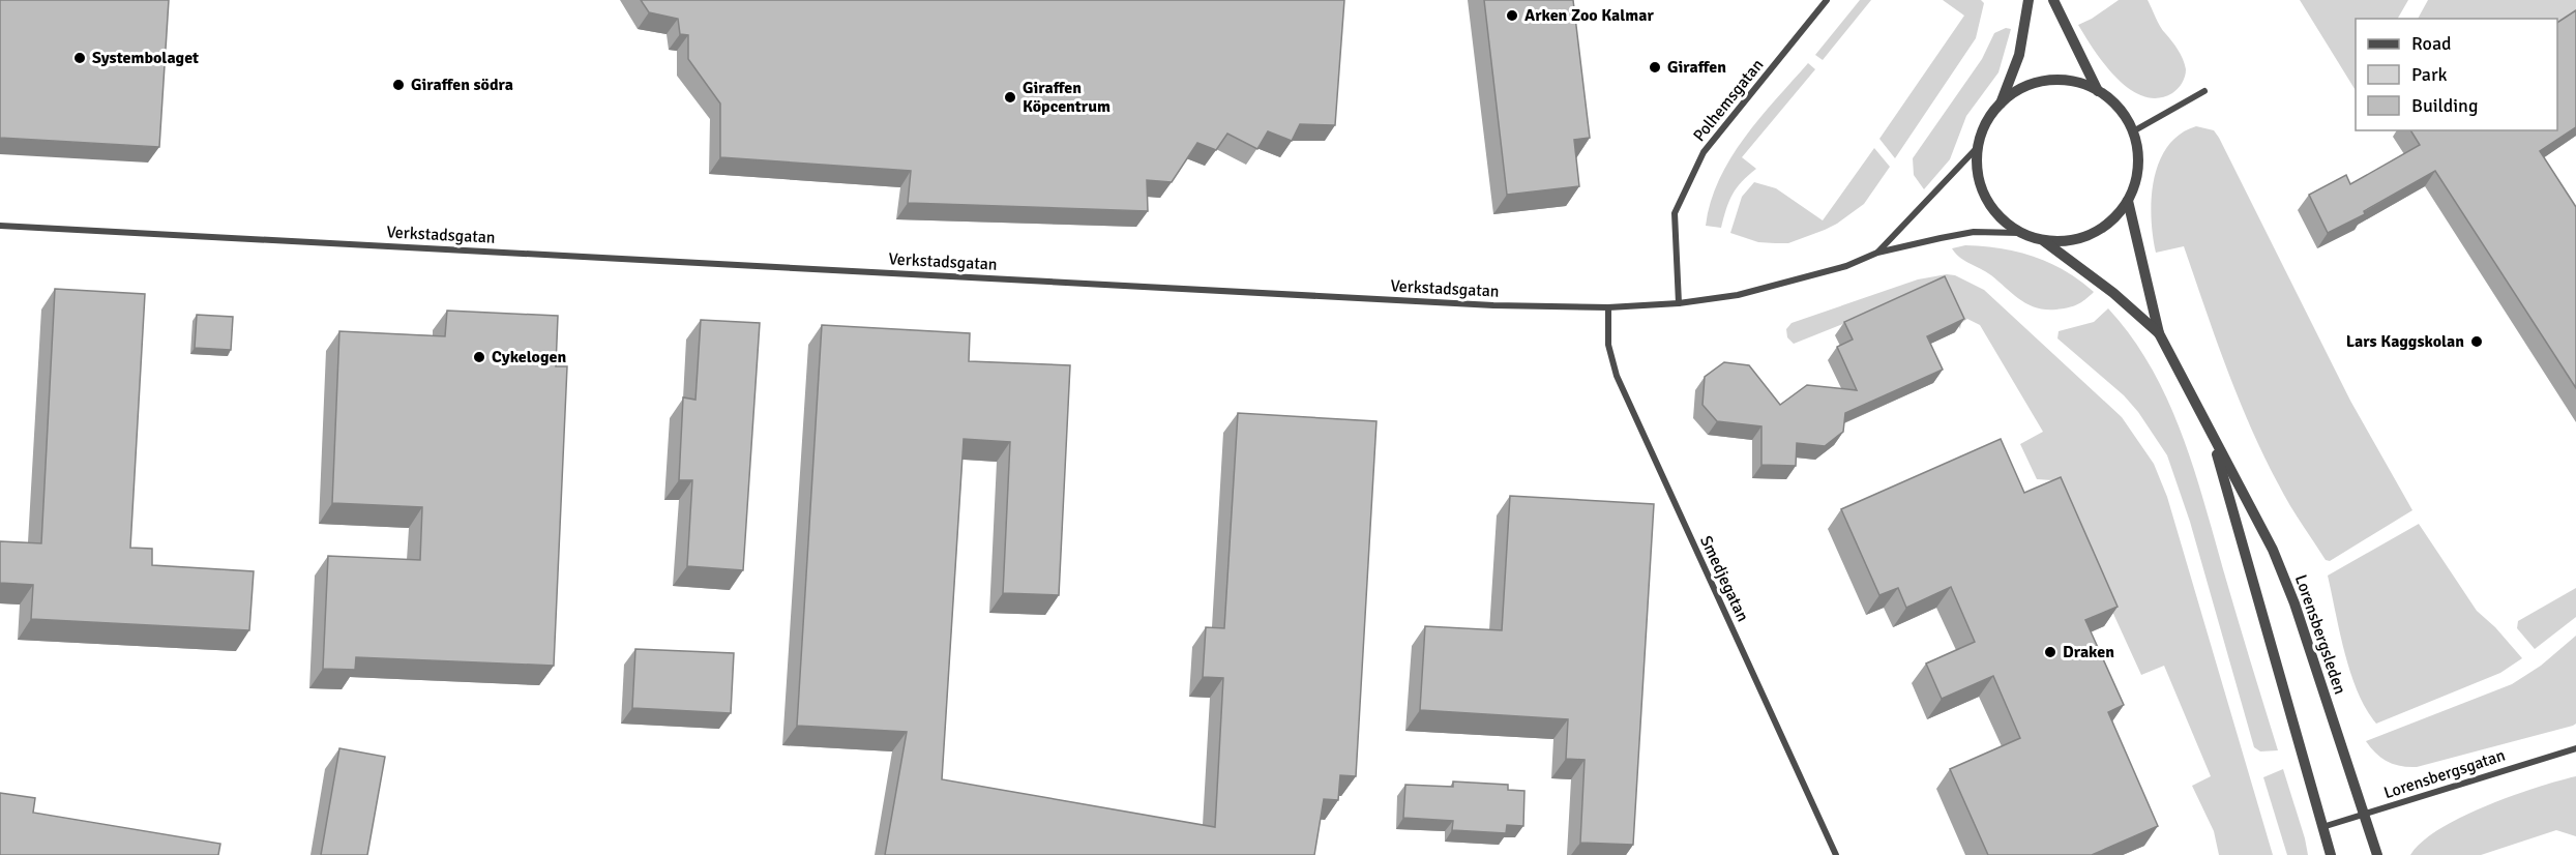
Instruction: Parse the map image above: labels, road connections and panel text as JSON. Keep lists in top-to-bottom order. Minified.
{"streets":{"street":["Polhemsgatan","Verkstadsgatan","Smedjegatan","Lorensbergsleden","Lorensbergsgatan"]},"crossings":[["Polhemsgatan","Verkstadsgatan"],["Verkstadsgatan","Smedjegatan"],["Verkstadsgatan","Lorensbergsleden"],["Lorensbergsleden","Lorensbergsgatan"]],"places":["Arken Zoo Kalmar","Systembolaget","Giraffen","Giraffen södra","Giraffen Köpcentrum","Lars Kaggskolan","Cykelogen","Draken"],"legend":["Road","Park","Building"]}
